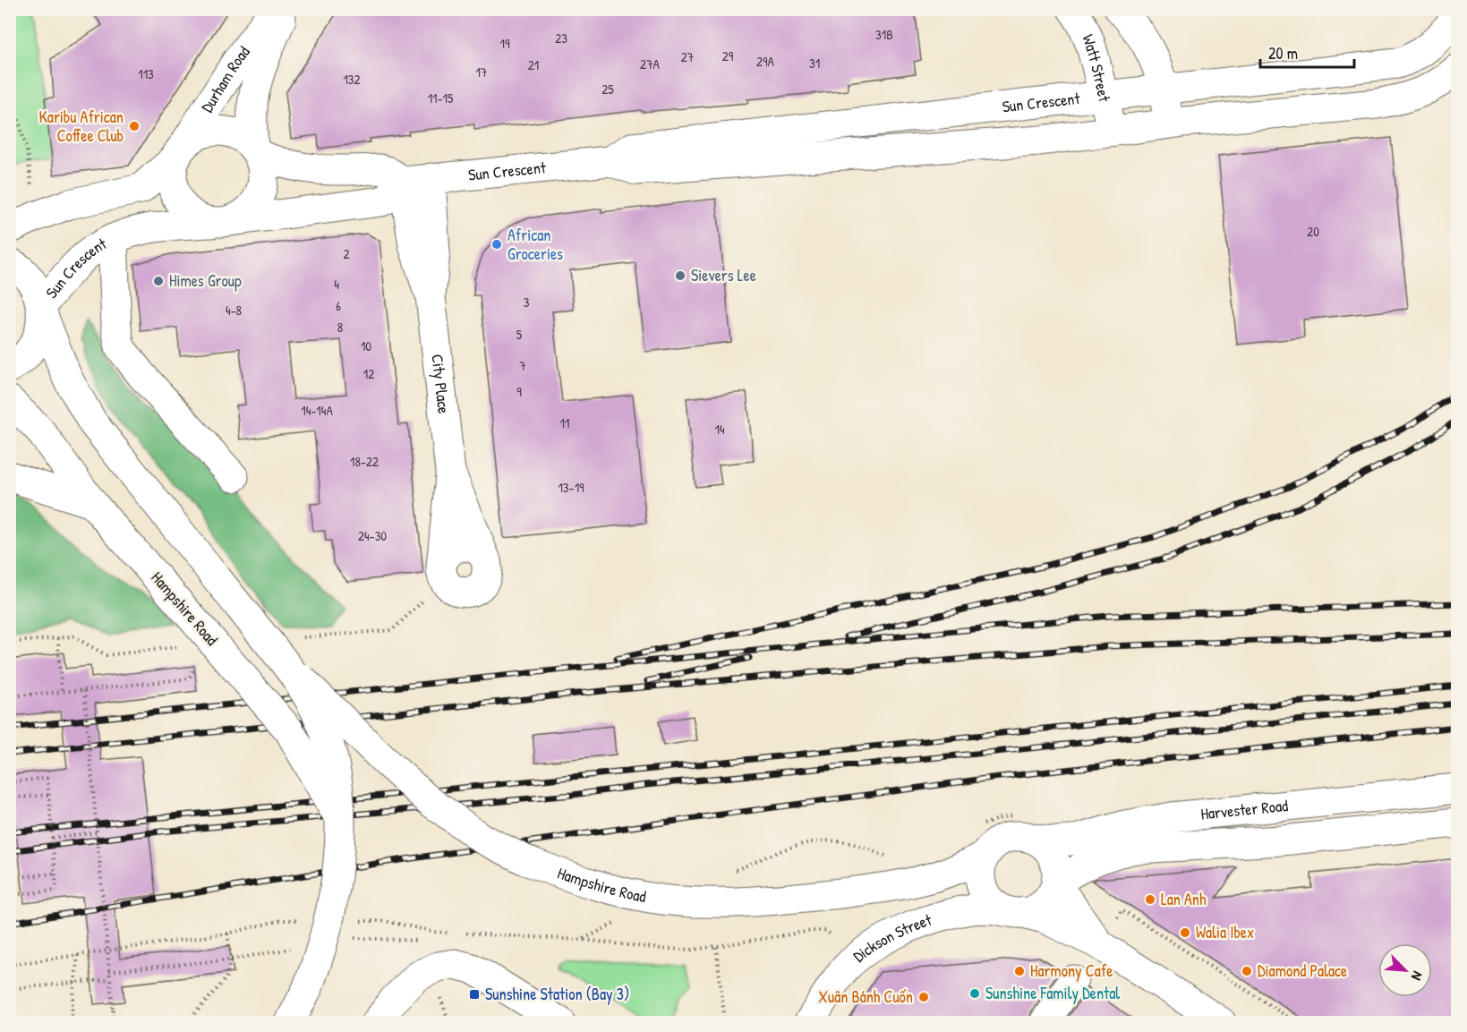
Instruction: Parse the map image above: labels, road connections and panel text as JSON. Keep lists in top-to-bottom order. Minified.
{"streets":{"street":["Watt Street","Durham Road","Sun Crescent","City Place","Hampshire Road","Harvester Road","Dickson Street"]},"crossings":[["Watt Street","Sun Crescent"],["Durham Road","Sun Crescent"],["Sun Crescent","City Place"],["Sun Crescent","Hampshire Road"],["Hampshire Road","Harvester Road"],["Hampshire Road","Dickson Street"],["Harvester Road","Dickson Street"]],"places":{"other":["Karibu African Coffee Club","African Groceries","Sievers Lee","Himes Group","Lan Anh","Walia Ibex","Harmony Cafe","Diamond Palace","Sunshine Family Dental","Xuân Bánh Cuốn"],"transit":["Sunshine Station (Bay 3)"]},"house_numbers":["31B","23","19","29","27","29A","31","27A","21","17","113","132","25","11-15","20","2","4","3","6","4-8","8","5","10","7","12","9","14-14A","11","14","18-22","13-19","24-30"],"scale_bar":"20 m","north":"bottom right"}
